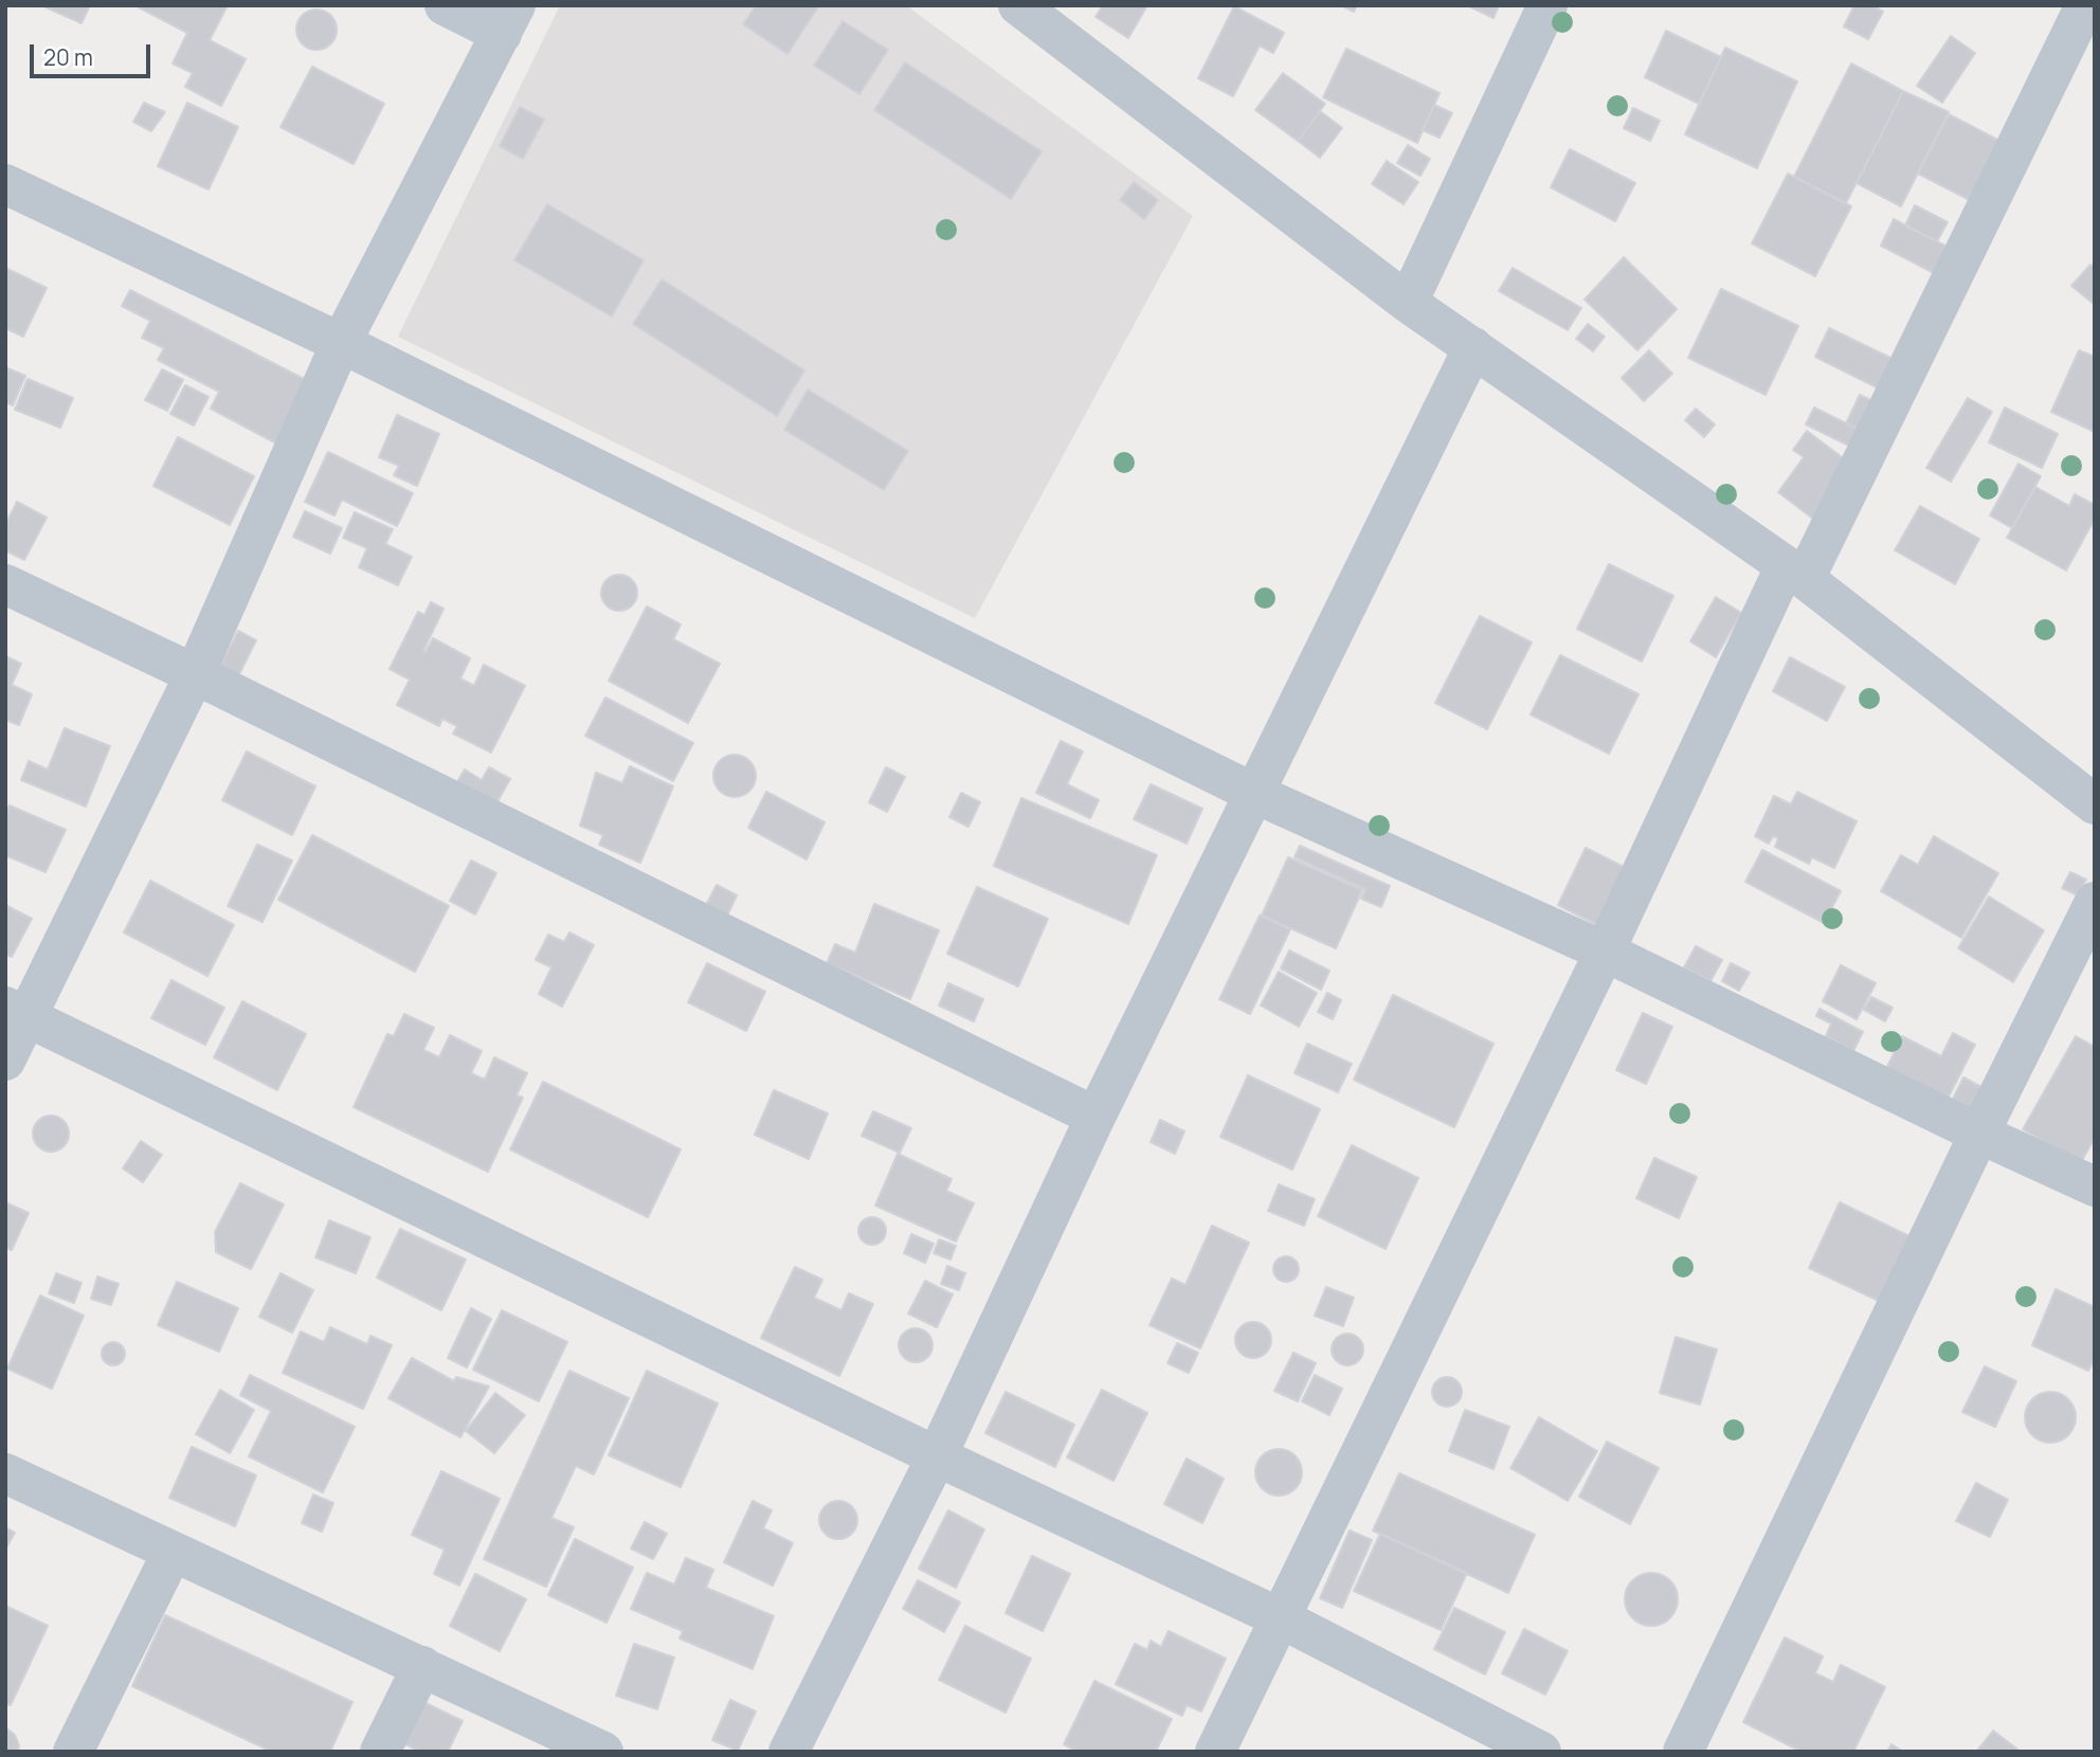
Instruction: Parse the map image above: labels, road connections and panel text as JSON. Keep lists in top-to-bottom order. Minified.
{"scale_bar":"20 m"}
